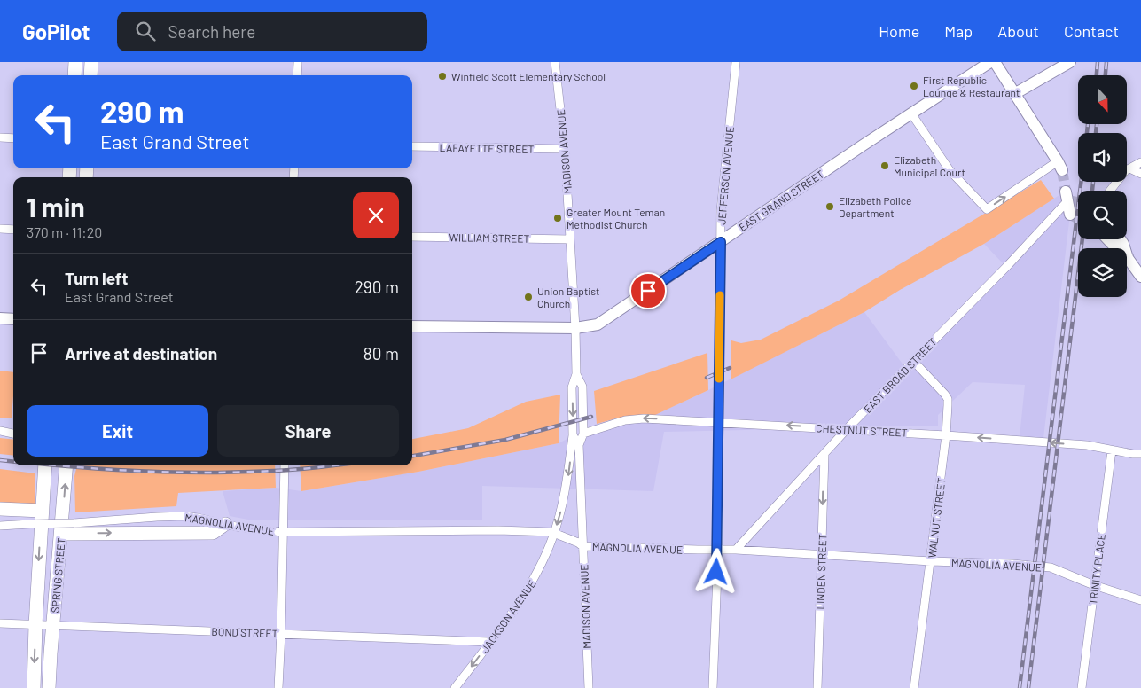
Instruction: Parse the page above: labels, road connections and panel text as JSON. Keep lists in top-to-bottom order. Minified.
{"streets":{"highway":["SPRING STREET"],"street":["LAFAYETTE STREET","MADISON AVENUE","JEFFERSON AVENUE","EAST GRAND STREET","WILLIAM STREET","EAST BROAD STREET","CHESTNUT STREET","WALNUT STREET","MAGNOLIA AVENUE","TRINITY PLACE","LINDEN STREET","JACKSON AVENUE","BOND STREET"]},"crossings":[["LAFAYETTE STREET","MADISON AVENUE"],["MADISON AVENUE","EAST GRAND STREET"],["MADISON AVENUE","WILLIAM STREET"],["MADISON AVENUE","CHESTNUT STREET"],["MADISON AVENUE","MAGNOLIA AVENUE"],["MADISON AVENUE","JACKSON AVENUE"],["JEFFERSON AVENUE","EAST GRAND STREET"],["JEFFERSON AVENUE","CHESTNUT STREET"],["JEFFERSON AVENUE","MAGNOLIA AVENUE"],["EAST BROAD STREET","CHESTNUT STREET"],["EAST BROAD STREET","WALNUT STREET"],["EAST BROAD STREET","MAGNOLIA AVENUE"],["EAST BROAD STREET","LINDEN STREET"],["CHESTNUT STREET","WALNUT STREET"],["CHESTNUT STREET","TRINITY PLACE"],["WALNUT STREET","MAGNOLIA AVENUE"],["MAGNOLIA AVENUE","TRINITY PLACE"],["MAGNOLIA AVENUE","LINDEN STREET"],["MAGNOLIA AVENUE","JACKSON AVENUE"],["SPRING STREET","BOND STREET"],["JACKSON AVENUE","BOND STREET"]],"one_way":["CHESTNUT STREET","LINDEN STREET","JACKSON AVENUE"],"places":["Winfield Scott Elementary School","First Republic Lounge & Restaurant","Elizabeth Municipal Court","Elizabeth Police Department","Greater Mount Teman Methodist Church","Union Baptist Church"],"north":"bottom","page":{"header":"GoPilot","search":"Search here","nav":["Home","Map","About","Contact"],"turn":["290 m","East Grand Street"],"heading":["1 min","370 m · 11:20"],"list":[{"name":"Turn left","note":"East Grand Street","value":"290 m"},{"name":"Arrive at destination","value":"80 m"}],"buttons":["Exit","Share"]}}
